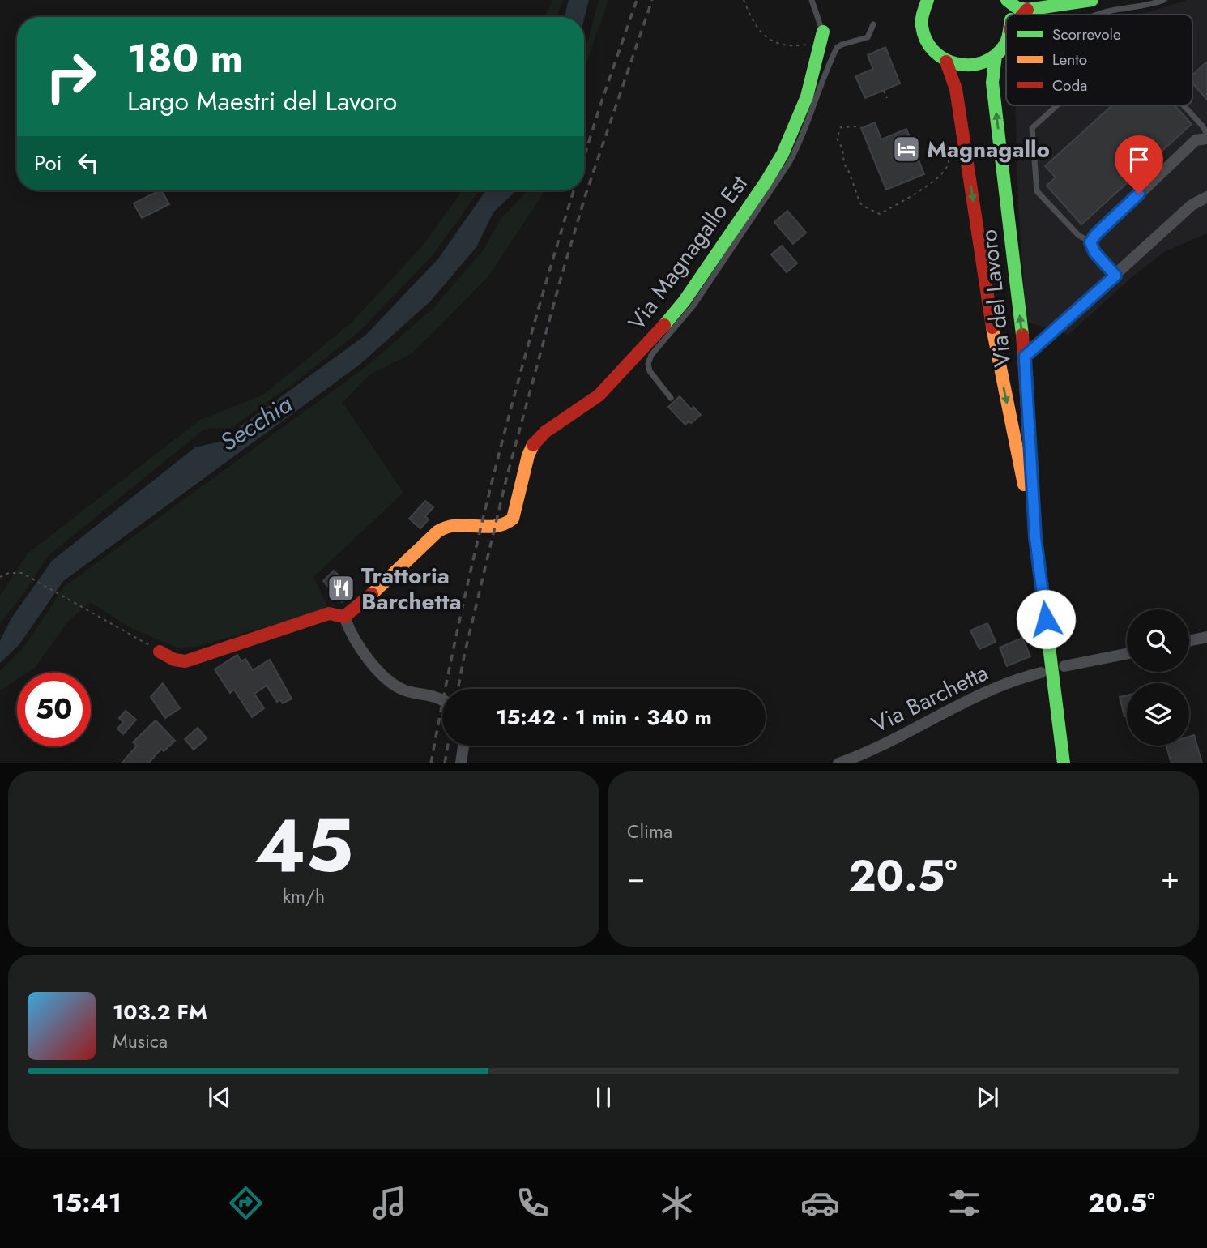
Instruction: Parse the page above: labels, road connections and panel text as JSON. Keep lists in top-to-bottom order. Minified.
{"streets":{"main road":["Via Magnagallo Est","Via del Lavoro"],"street":["Via Barchetta"]},"water":["Secchia"],"places":{"hotel":["Magnagallo"],"restaurant":["Trattoria Barchetta"]},"legend":["Scorrevole","Lento","Coda"],"page":{"turn":["180 m","Largo Maestri del Lavoro"],"then":"Poi","limit":"50","trip":"15:42 · 1 min · 340 m","tile":[["45","km/h"],"Clima"],"heat":["−","20.5°","+"],"song":["103.2 FM","Musica"],"tabs":["15:41","20.5°"]}}
